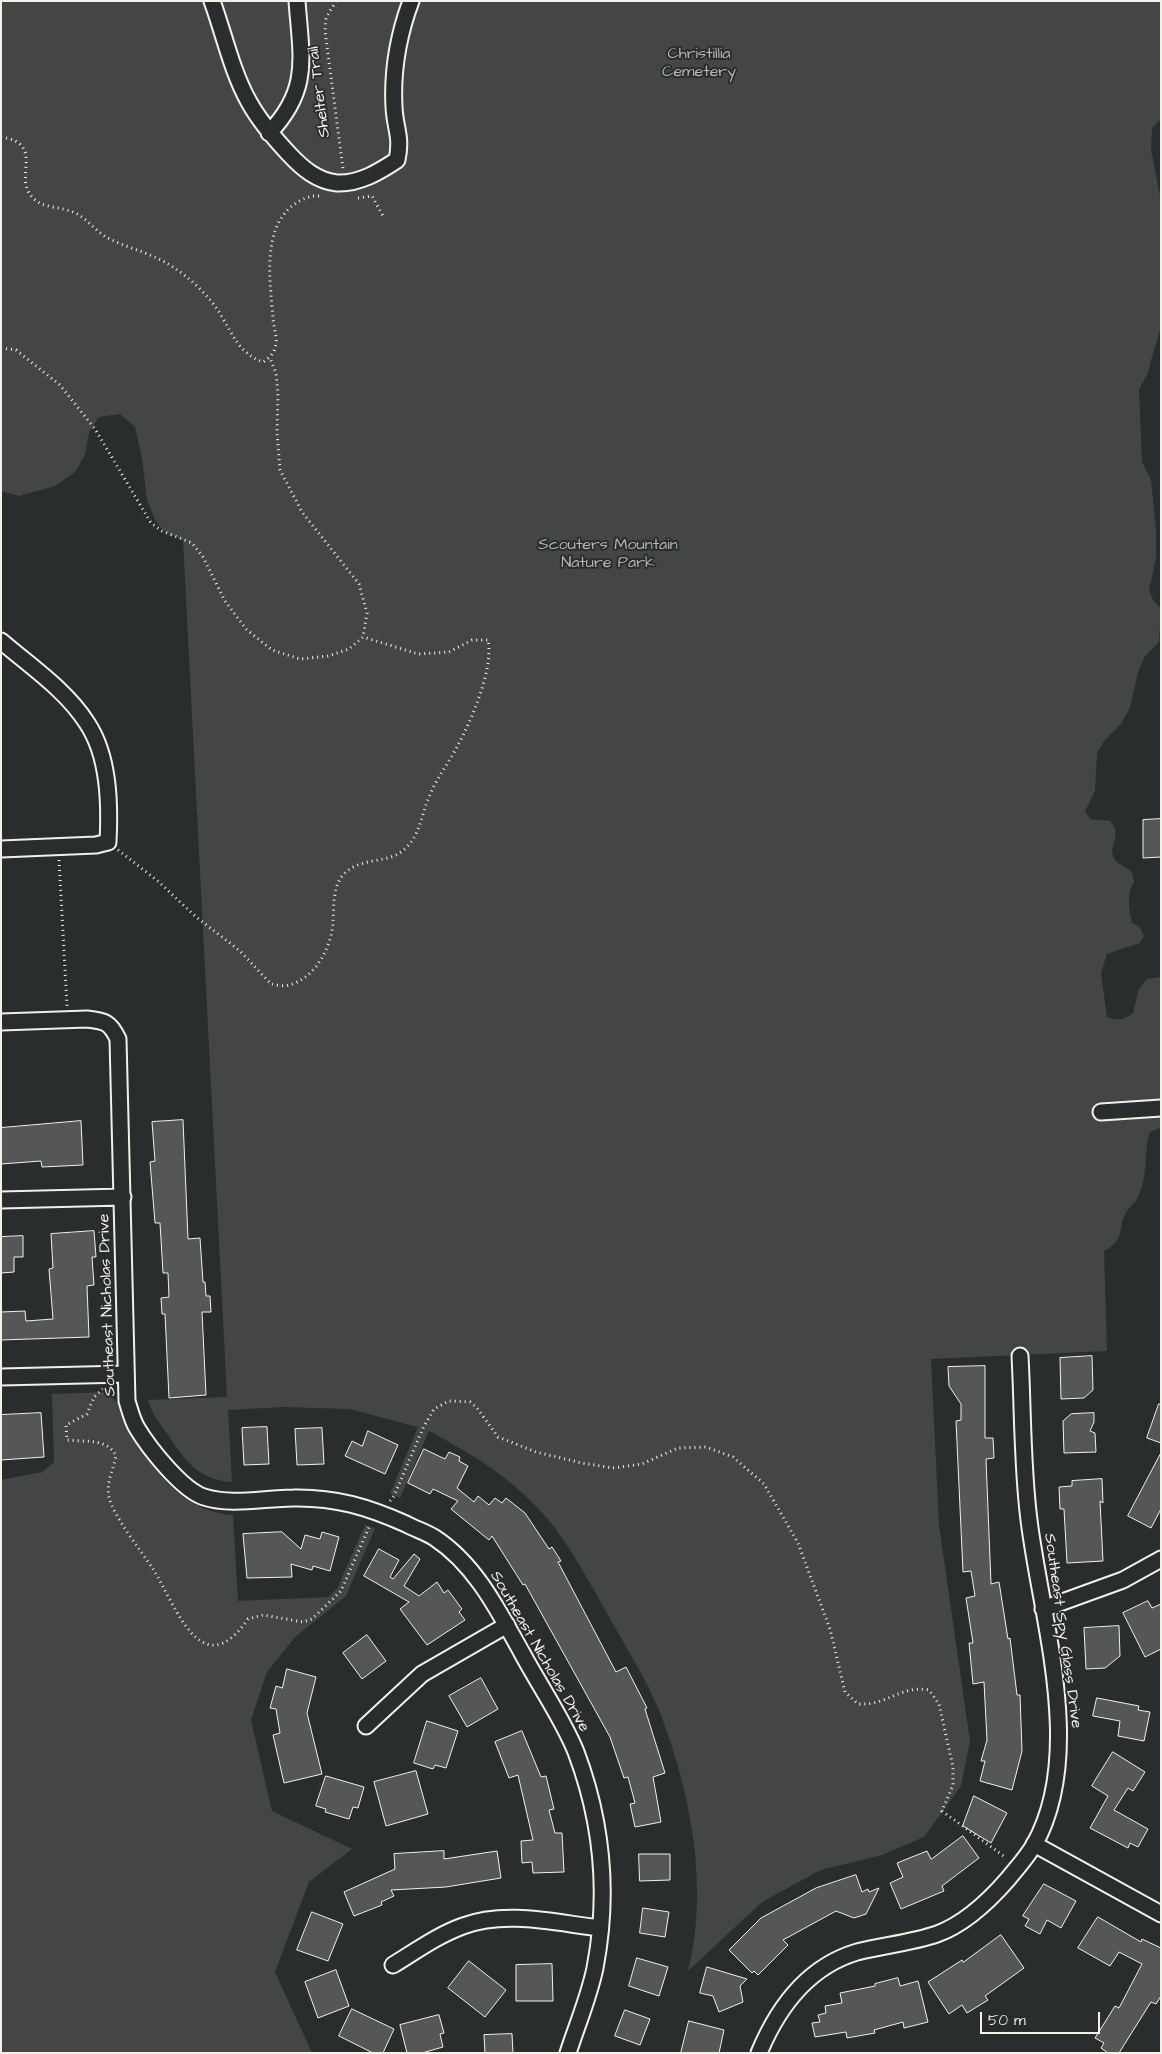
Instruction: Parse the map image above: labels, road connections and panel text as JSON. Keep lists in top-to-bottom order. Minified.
{"streets":{"street":["Southeast Nicholas Drive","Southeast Spy Glass Drive"],"path":["Shelter Trail"]},"parks":["Christillia Cemetery","Scouters Mountain Nature Park"],"scale_bar":"50 m"}
